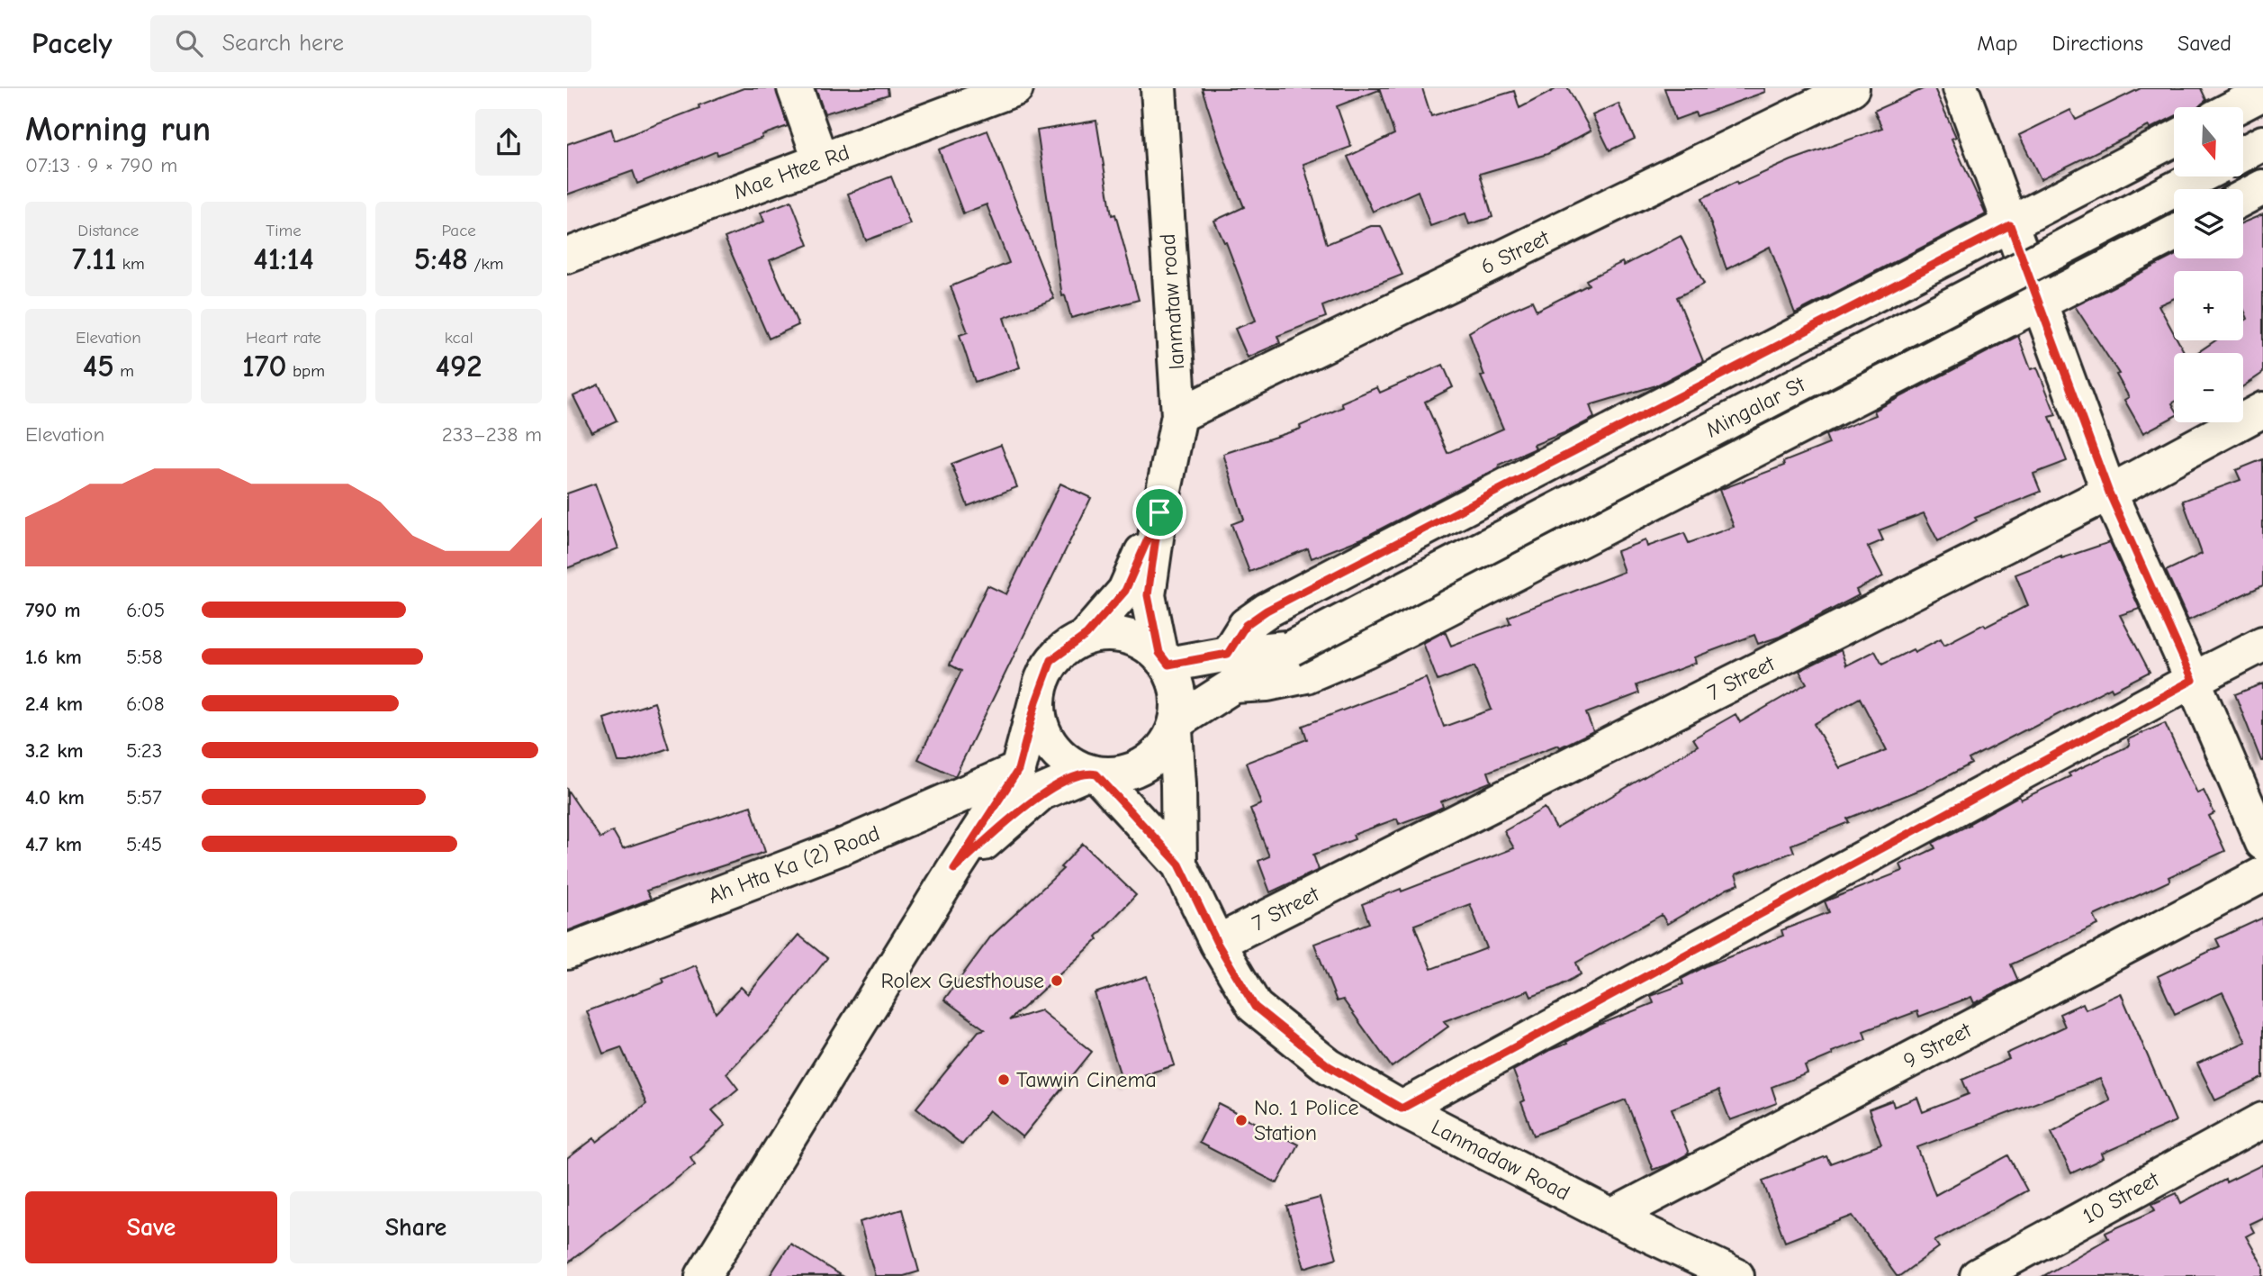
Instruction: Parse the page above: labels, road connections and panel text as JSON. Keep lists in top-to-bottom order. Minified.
{"streets":{"street":["Mae Htee Rd","6 Street","lanmataw road","Mingalar St","7 Street","Ah Hta Ka (2) Road","9 Street","Lanmadaw Road","10 Street"]},"crossings":[["6 Street","lanmataw road"],["Mingalar St","Lanmadaw Road"],["7 Street","Lanmadaw Road"],["9 Street","Lanmadaw Road"]],"places":["Rolex Guesthouse","Tawwin Cinema","No. 1 Police Station"],"north":"bottom","page":{"header":"Pacely","search":"Search here","nav":["Map","Directions","Saved"],"heading":["Morning run","07:13 · 9 × 790 m"],"map_buttons":["+","−"],"stats":[["Distance","7.11 km"],["Time","41:14"],["Pace","5:48 /km"],["Elevation","45 m"],["Heart rate","170 bpm"],["kcal","492"]],"chart":["Elevation","233–238 m"],"list":[{"name":"790 m","note":"6:05"},{"name":"1.6 km","note":"5:58"},{"name":"2.4 km","note":"6:08"},{"name":"3.2 km","note":"5:23"},{"name":"4.0 km","note":"5:57"},{"name":"4.7 km","note":"5:45"}],"buttons":["Save","Share"]}}
